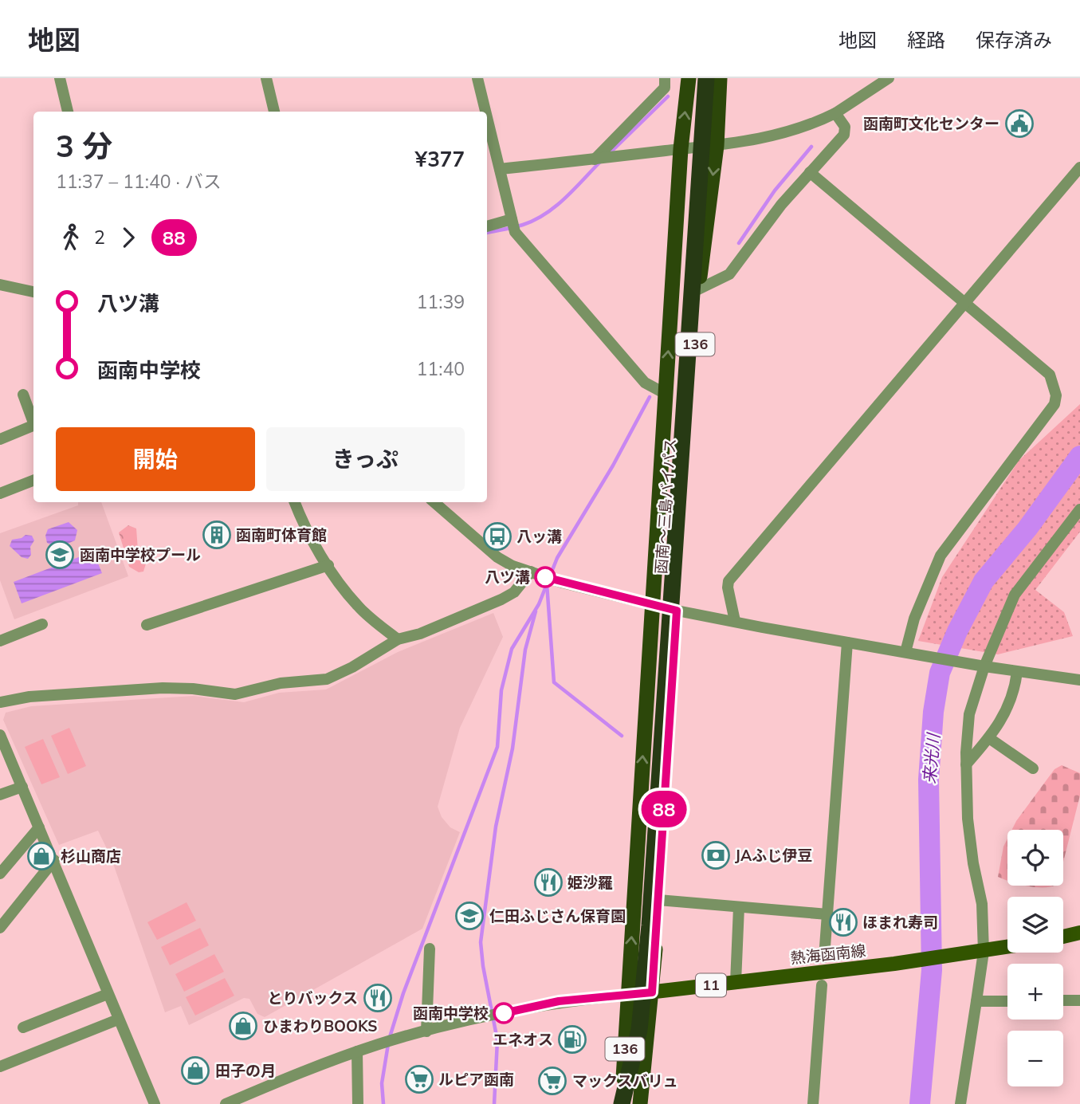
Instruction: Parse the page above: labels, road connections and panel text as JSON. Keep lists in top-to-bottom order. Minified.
{"streets":{"highway":["136","函南～三島バイパス"],"main road":["熱海函南線","11"]},"crossings":[["函南～三島バイパス","熱海函南線"]],"water":["来光川"],"places":{"public building":["函南町文化センター"],"building":["函南町体育館"],"bus stop":["八ッ溝"],"school or university":["函南中学校プール","仁田ふじさん保育園"],"other":["八ツ溝","函南中学校"],"bank":["JAふじ伊豆"],"shop":["杉山商店","ひまわりBOOKS","田子の月"],"restaurant":["姫沙羅","ほまれ寿司","とりバックス"],"fuel station":["エネオス"],"supermarket":["ルピア函南","マックスバリュ"]},"lines":["bus line 88"],"page":{"header":"地図","nav":["地図","経路","保存済み"],"on_map":"88","heading":["3 分","11:37 – 11:40 · バス","¥377"],"legs":["2","88"],"list":[{"name":"八ツ溝","value":"11:39"},{"name":"函南中学校","value":"11:40"}],"buttons":["開始","きっぷ"],"map_buttons":["+","−"]}}
